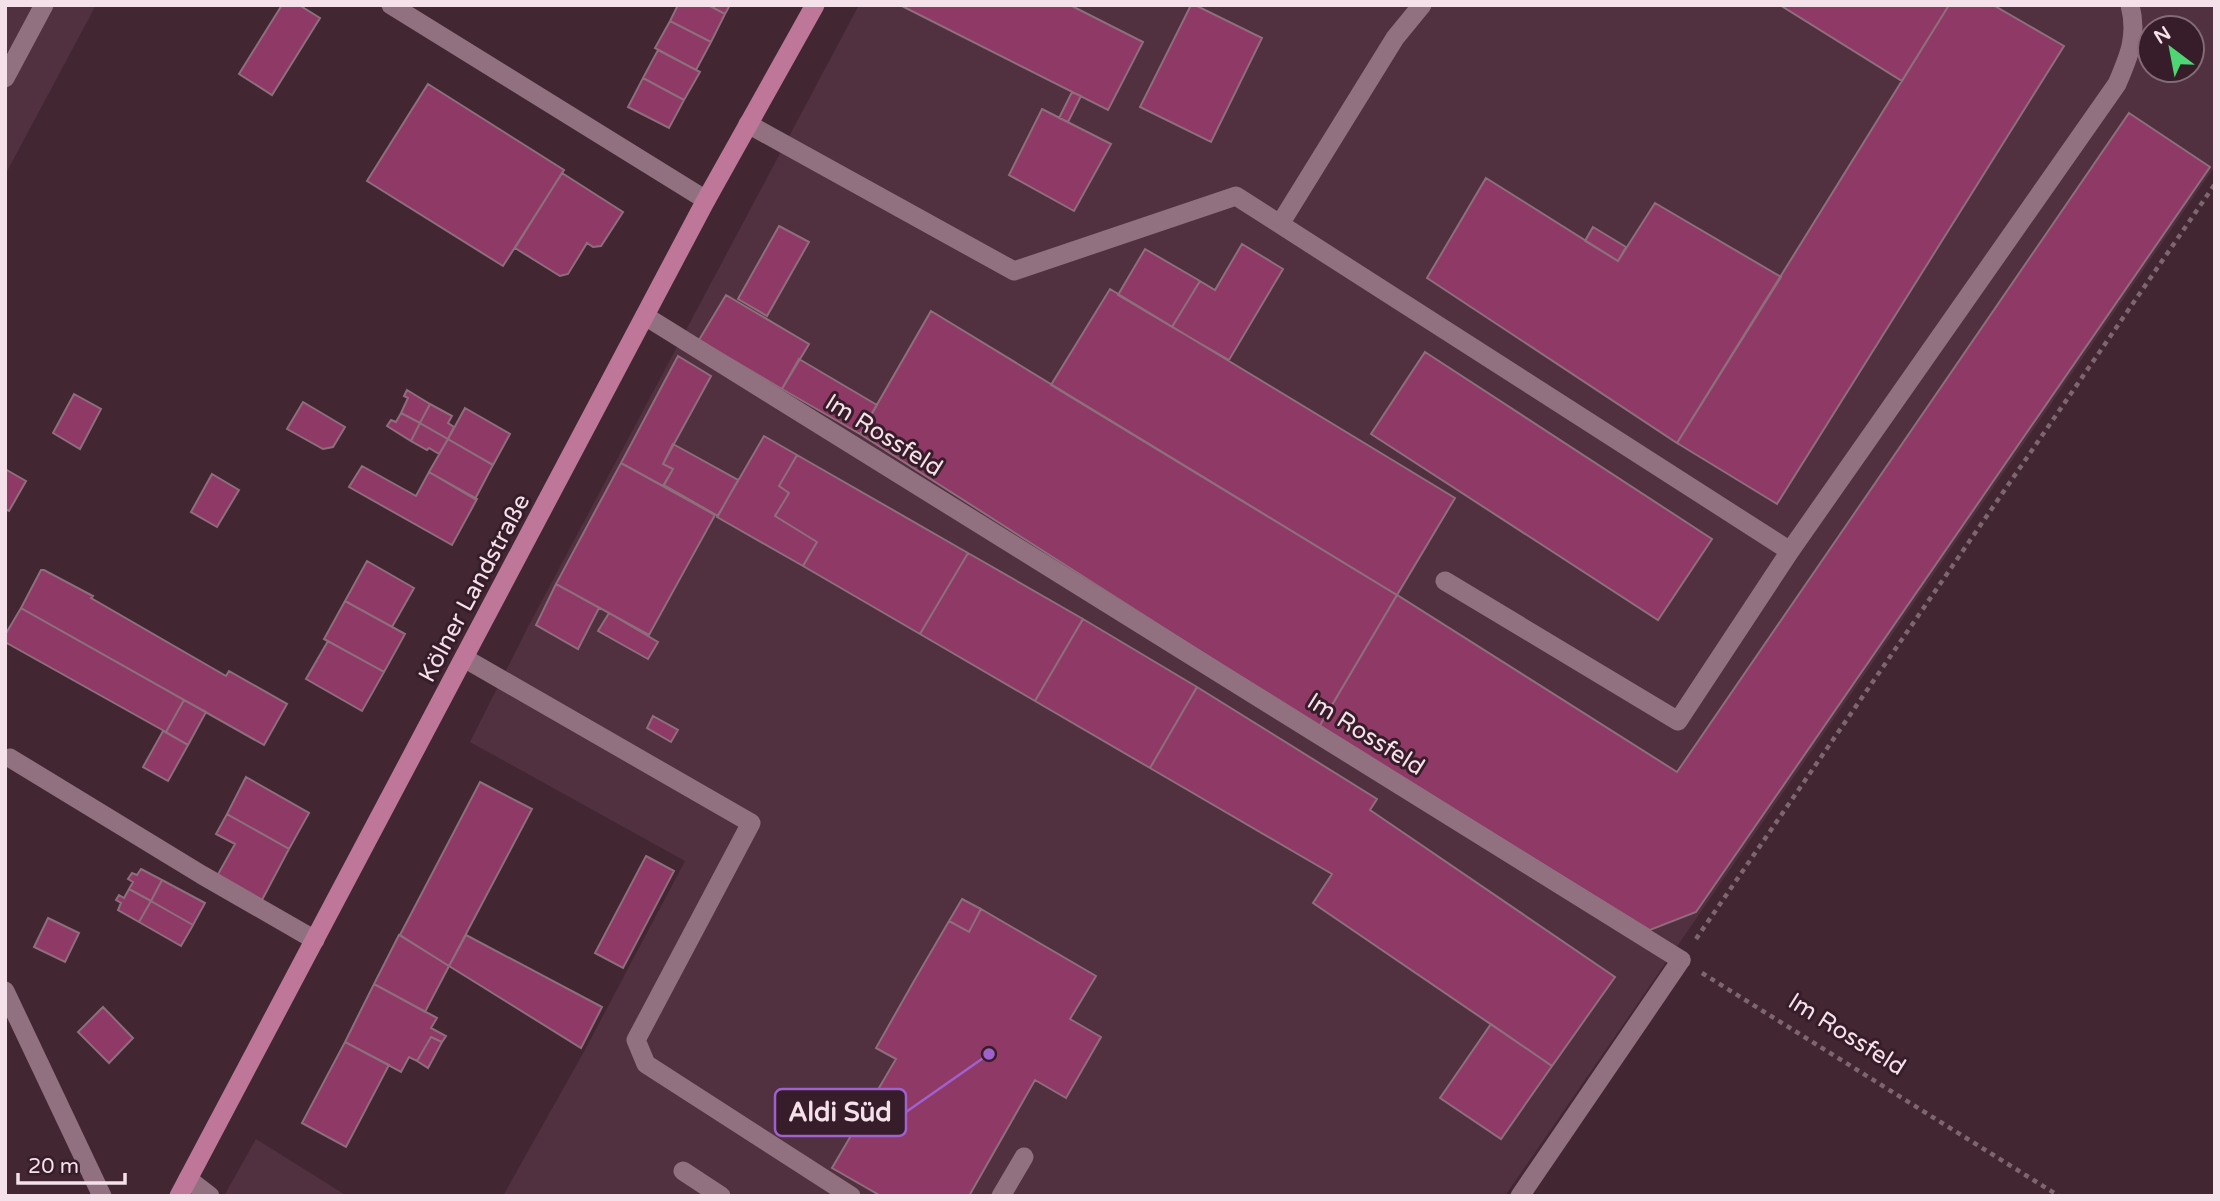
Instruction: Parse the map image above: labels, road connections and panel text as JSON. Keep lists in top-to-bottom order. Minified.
{"streets":{"main road":["Kölner Landstraße"],"street":["Im Rossfeld"]},"crossings":[["Im Rossfeld","Kölner Landstraße"]],"places":["Aldi Süd"],"scale_bar":"20 m","north":"top left"}
